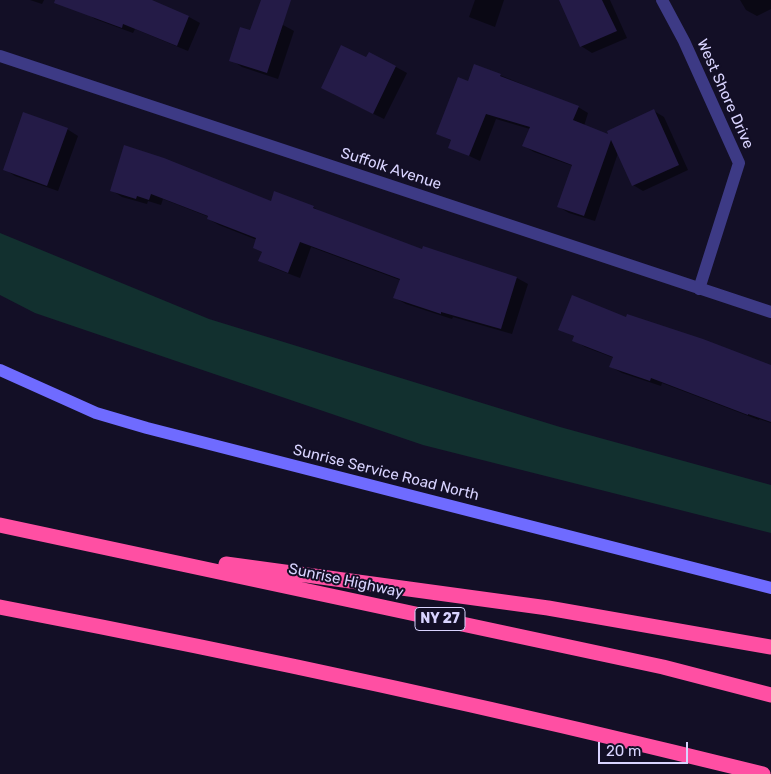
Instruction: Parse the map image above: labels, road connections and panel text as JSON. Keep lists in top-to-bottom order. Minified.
{"streets":{"highway":["Sunrise Highway","NY 27"],"main road":["Sunrise Service Road North"],"street":["West Shore Drive","Suffolk Avenue"]},"crossings":[["West Shore Drive","Suffolk Avenue"]],"scale_bar":"20 m"}
